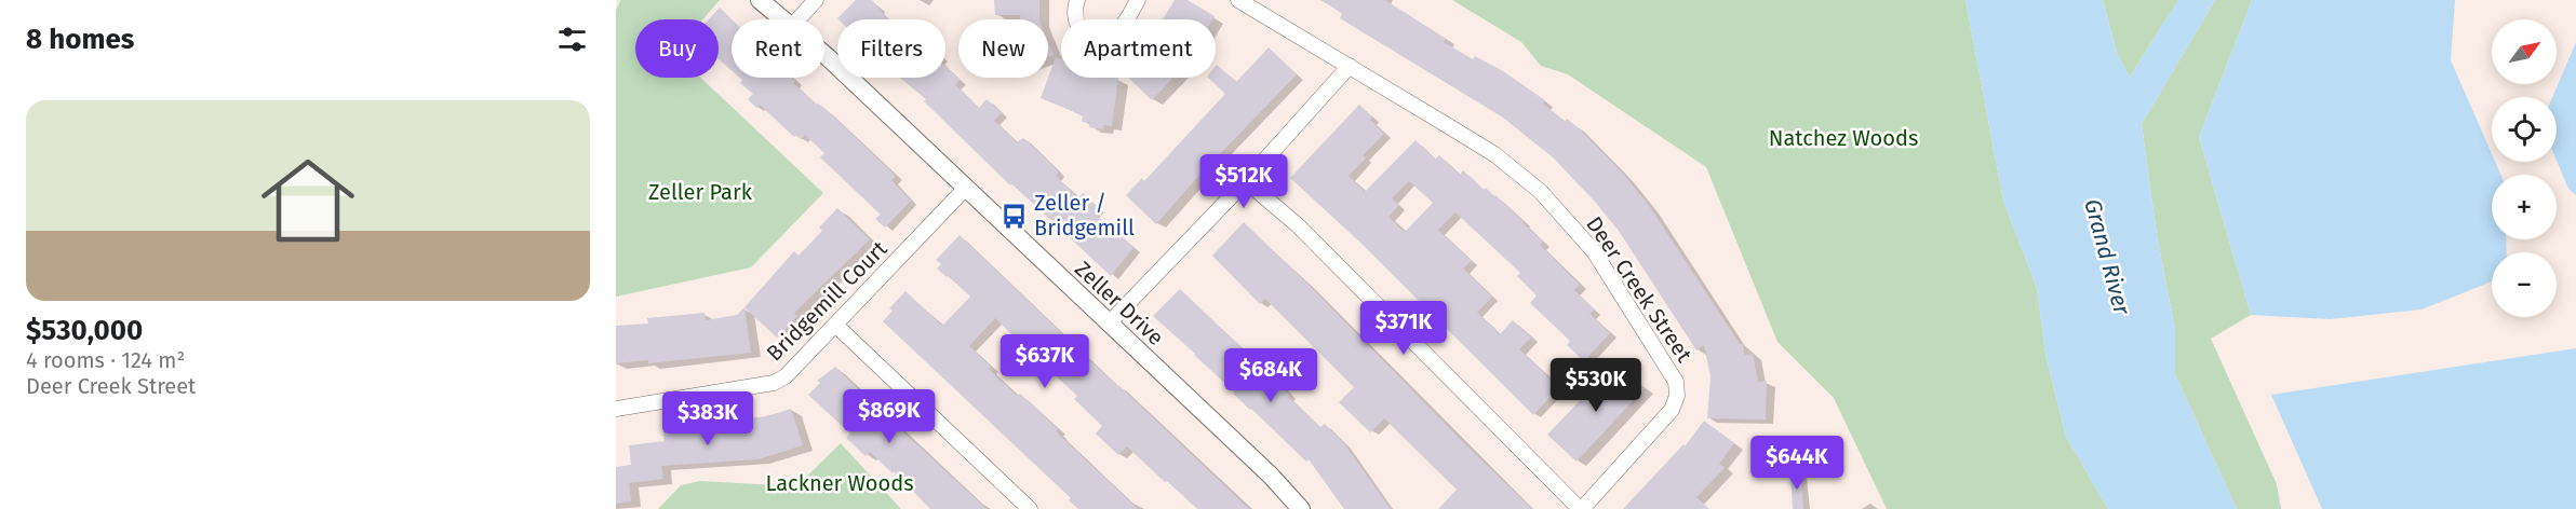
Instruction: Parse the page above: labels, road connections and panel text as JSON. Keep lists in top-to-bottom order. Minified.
{"streets":{"street":["Deer Creek Street","Bridgemill Court","Zeller Drive"]},"crossings":[["Bridgemill Court","Zeller Drive"]],"water":["Grand River"],"parks":["Natchez Woods","Zeller Park","Lackner Woods"],"places":{"bus stop":["Zeller / Bridgemill"]},"north":"top right","page":{"heading":"8 homes","map_buttons":["+","−"],"chip":["Buy","Rent","Filters","New","Apartment"],"list":[{"name":"$530,000","note":"4 rooms · 124 m² · Deer Creek Street"}],"price":["$512K","$371K","$637K","$684K","$530K","$869K","$383K","$644K"]}}
